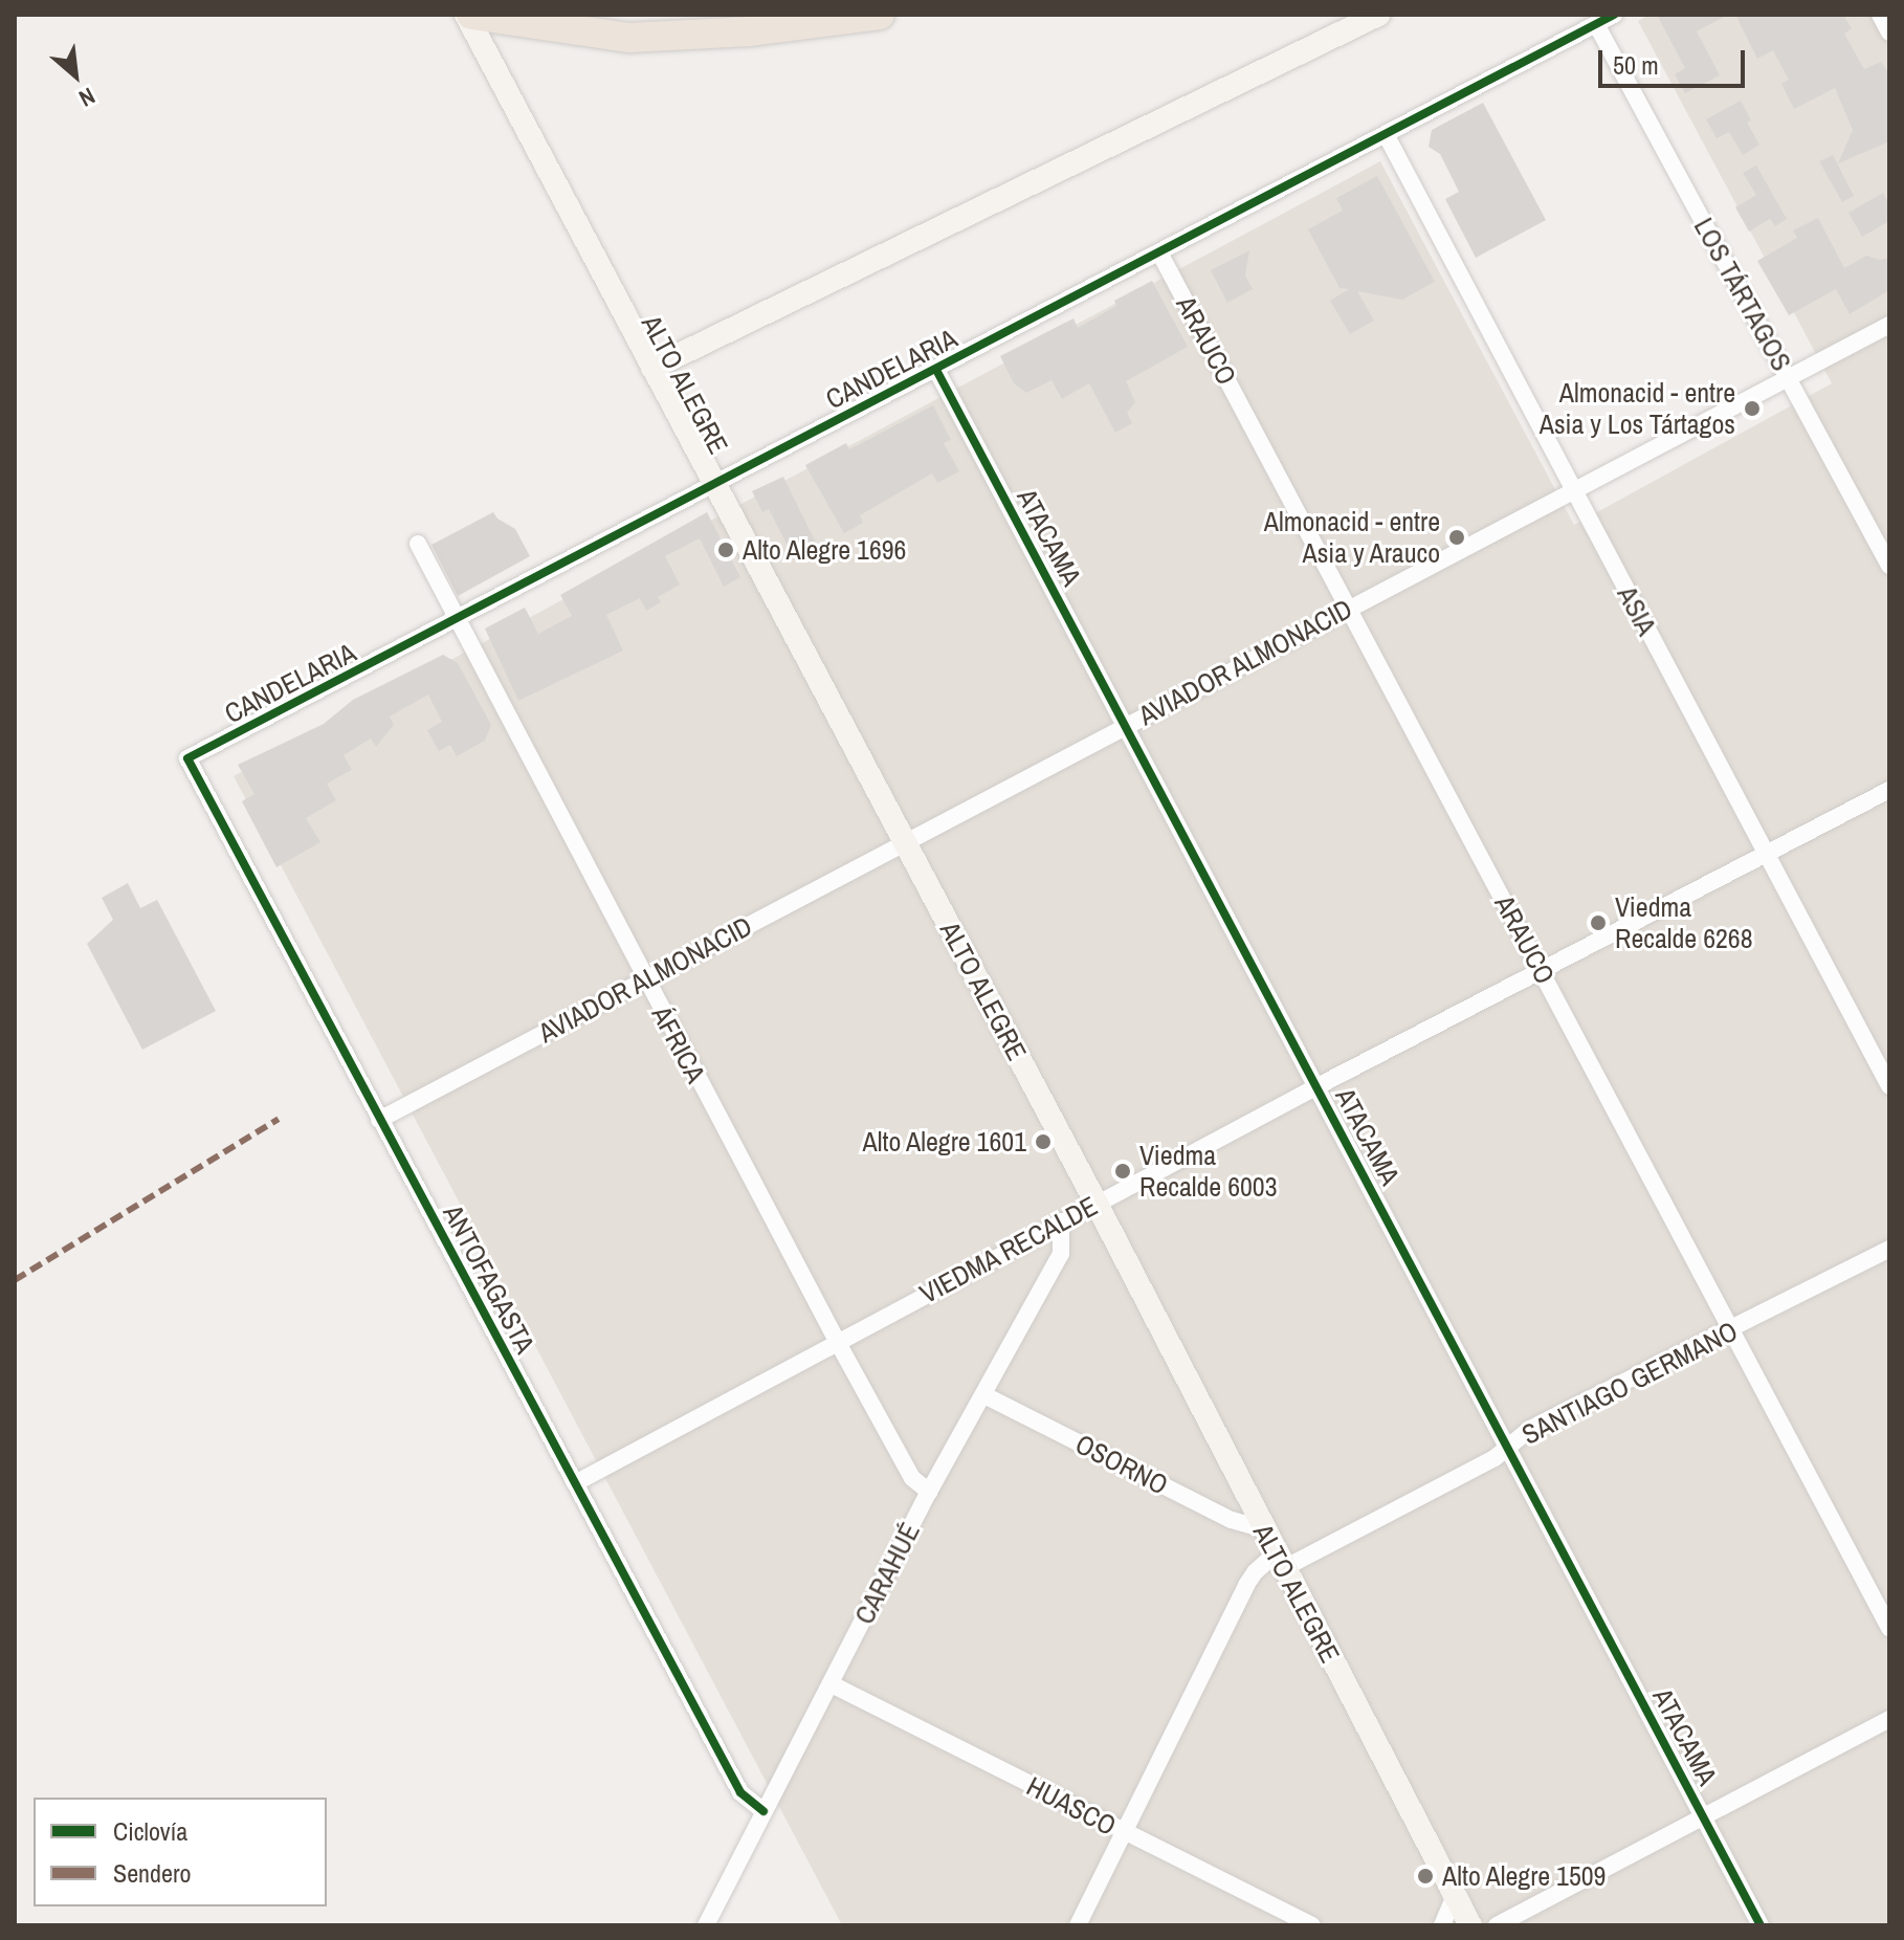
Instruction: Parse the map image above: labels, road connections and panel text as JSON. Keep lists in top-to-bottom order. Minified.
{"streets":{"main road":["ALTO ALEGRE"],"street":["LOS TÁRTAGOS","ARAUCO","CANDELARIA","ATACAMA","ASIA","AVIADOR ALMONACID","ÁFRICA","VIEDMA RECALDE","ANTOFAGASTA","SANTIAGO GERMANO","OSORNO","CARAHUÉ","HUASCO"]},"crossings":[["LOS TÁRTAGOS","CANDELARIA"],["LOS TÁRTAGOS","AVIADOR ALMONACID"],["ARAUCO","CANDELARIA"],["ARAUCO","AVIADOR ALMONACID"],["ARAUCO","VIEDMA RECALDE"],["ARAUCO","SANTIAGO GERMANO"],["CANDELARIA","ALTO ALEGRE"],["CANDELARIA","ATACAMA"],["CANDELARIA","ASIA"],["CANDELARIA","ÁFRICA"],["CANDELARIA","ANTOFAGASTA"],["ALTO ALEGRE","AVIADOR ALMONACID"],["ALTO ALEGRE","VIEDMA RECALDE"],["ALTO ALEGRE","SANTIAGO GERMANO"],["ALTO ALEGRE","OSORNO"],["ATACAMA","AVIADOR ALMONACID"],["ATACAMA","VIEDMA RECALDE"],["ATACAMA","SANTIAGO GERMANO"],["ASIA","AVIADOR ALMONACID"],["ASIA","VIEDMA RECALDE"],["AVIADOR ALMONACID","ÁFRICA"],["AVIADOR ALMONACID","ANTOFAGASTA"],["ÁFRICA","VIEDMA RECALDE"],["ÁFRICA","CARAHUÉ"],["VIEDMA RECALDE","ANTOFAGASTA"],["VIEDMA RECALDE","CARAHUÉ"],["ANTOFAGASTA","CARAHUÉ"],["SANTIAGO GERMANO","HUASCO"],["OSORNO","CARAHUÉ"],["CARAHUÉ","HUASCO"]],"places":["Almonacid - entre Asia y Los Tártagos","Almonacid - entre Asia y Arauco","Alto Alegre 1696","Viedma Recalde 6268","Alto Alegre 1601","Viedma Recalde 6003","Alto Alegre 1509"],"legend":["Ciclovía","Sendero"],"scale_bar":"50 m","north":"bottom right"}
